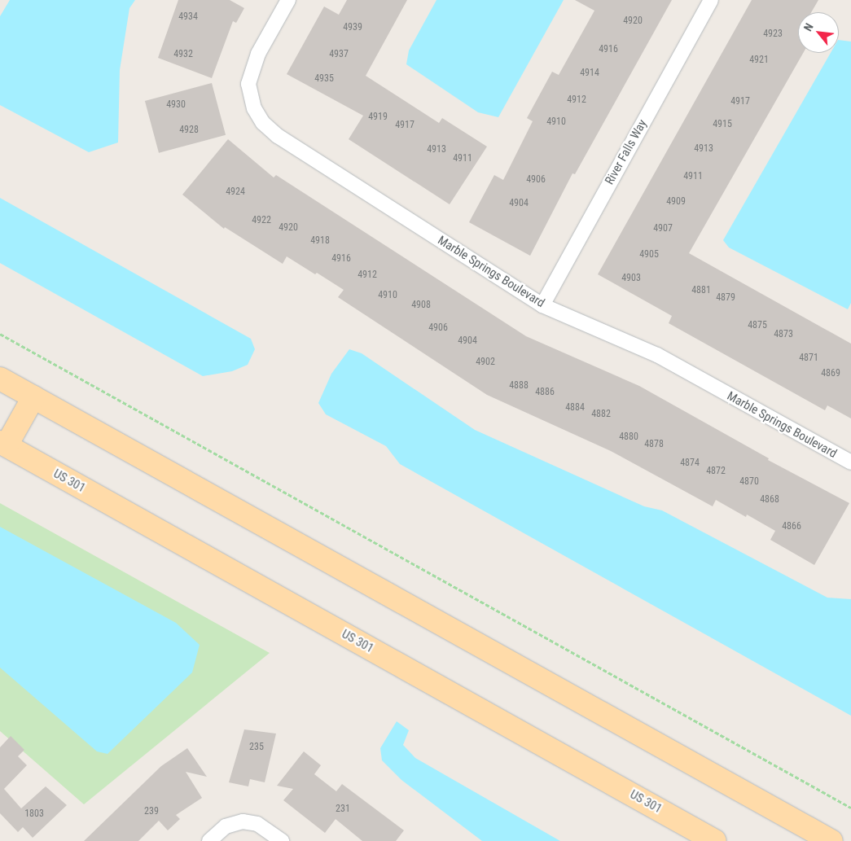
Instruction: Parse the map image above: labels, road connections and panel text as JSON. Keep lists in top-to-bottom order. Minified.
{"streets":{"main road":["US 301"],"street":["River Falls Way","Marble Springs Boulevard"]},"crossings":[["River Falls Way","Marble Springs Boulevard"]],"house_numbers":["4934","4920","4939","4923","4916","4932","4937","4921","4914","4935","4912","4917","4930","4919","4910","4915","4917","4928","4913","4913","4911","4911","4906","4924","4909","4904","4922","4920","4907","4918","4905","4916","4912","4903","4881","4910","4879","4908","4875","4906","4873","4904","4871","4902","4869","4888","4886","4884","4882","4880","4878","4874","4872","4870","4868","4866","235","231","239","1803"],"north":"top left"}
